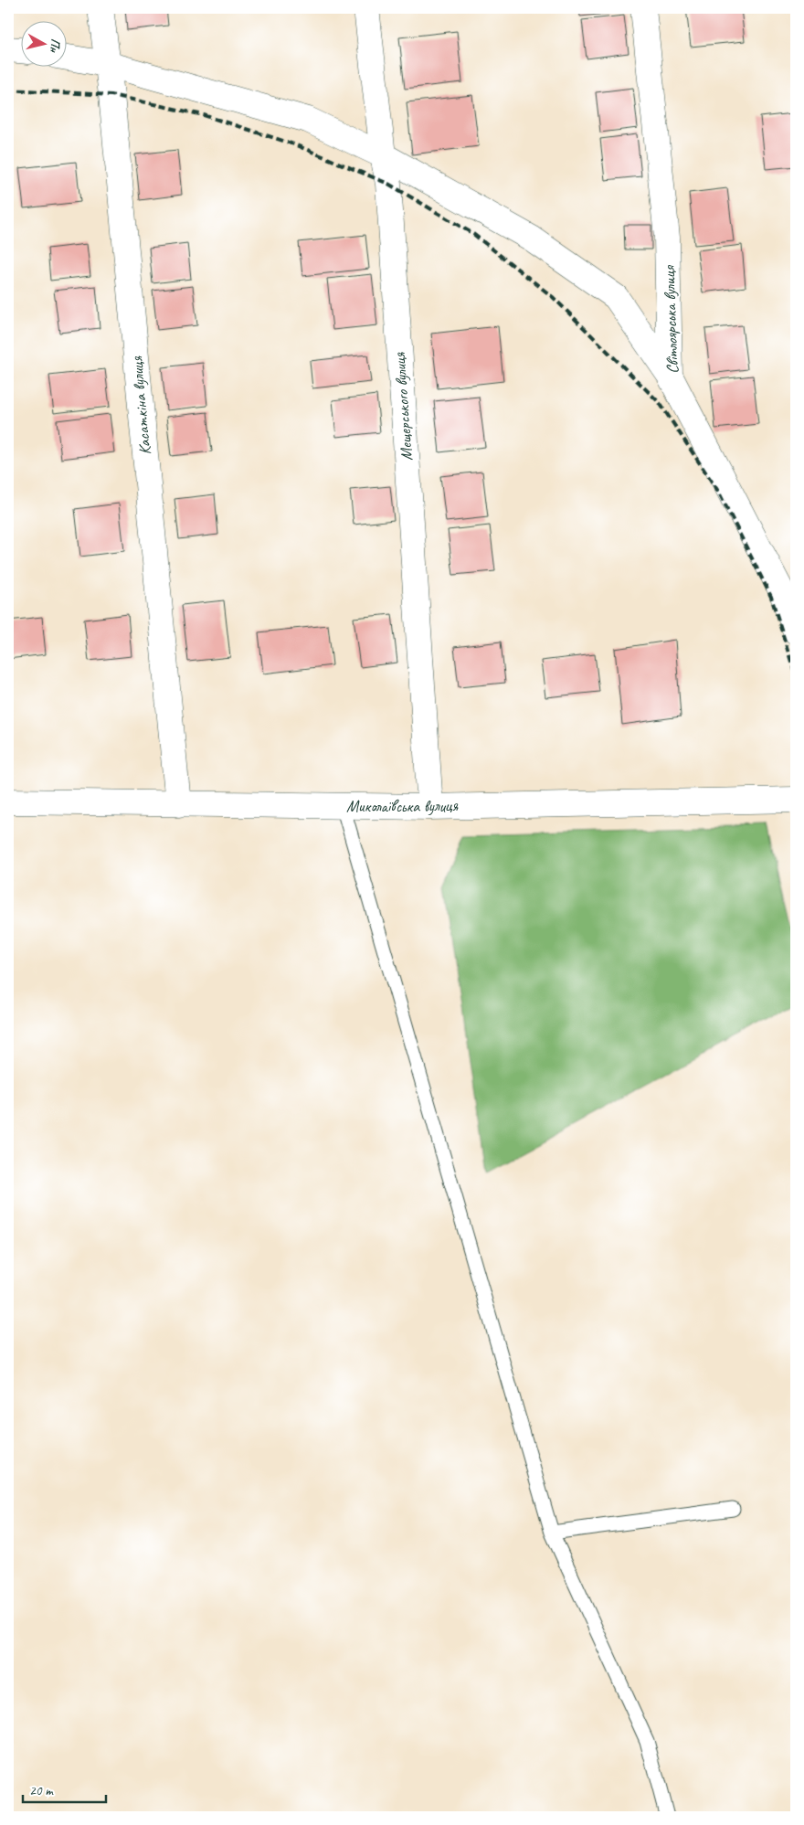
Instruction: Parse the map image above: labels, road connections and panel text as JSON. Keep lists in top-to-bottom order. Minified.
{"streets":{"street":["Світлоярська вулиця","Касаткіна вулиця","Мещерського вулиця","Миколаївська вулиця"]},"crossings":[["Касаткіна вулиця","Миколаївська вулиця"],["Мещерського вулиця","Миколаївська вулиця"]],"scale_bar":"20 m","north":"right"}
